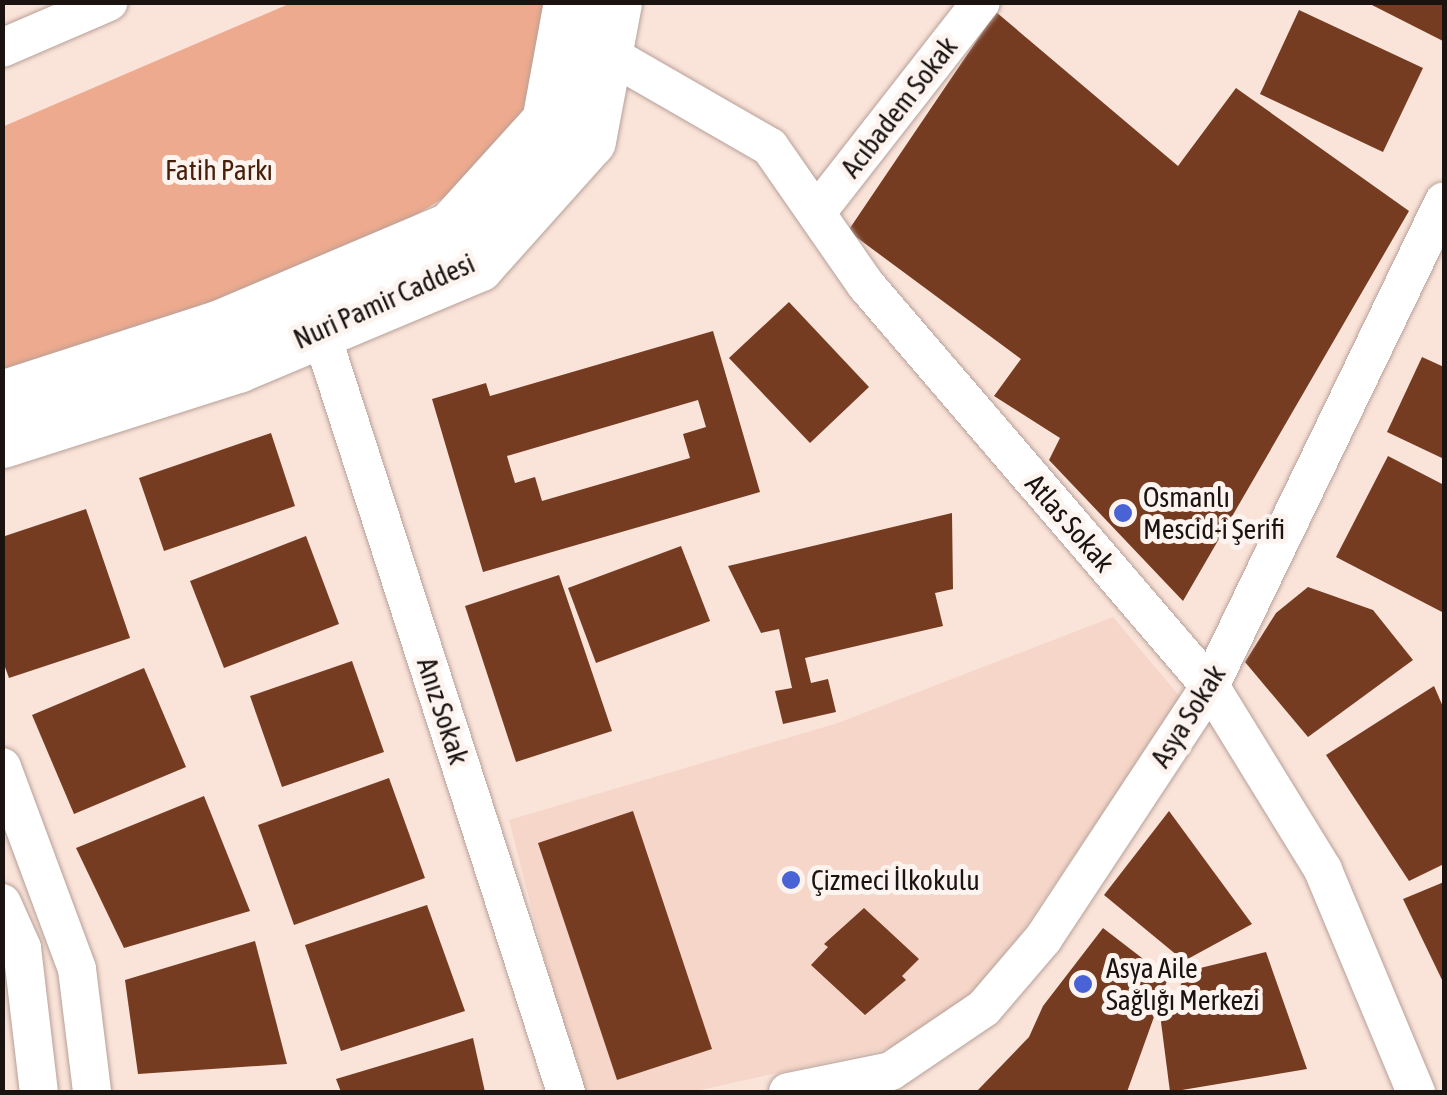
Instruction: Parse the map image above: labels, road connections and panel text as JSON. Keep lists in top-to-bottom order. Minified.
{"streets":{"main road":["Nuri Pamir Caddesi"],"street":["Acıbadem Sokak","Atlas Sokak","Anız Sokak","Asya Sokak"]},"crossings":[["Acıbadem Sokak","Atlas Sokak"],["Nuri Pamir Caddesi","Atlas Sokak"],["Nuri Pamir Caddesi","Anız Sokak"],["Atlas Sokak","Asya Sokak"]],"parks":["Fatih Parkı"],"places":["Osmanlı Mescid-i Şerifi","Çizmeci İlkokulu","Asya Aile Sağlığı Merkezi"]}
